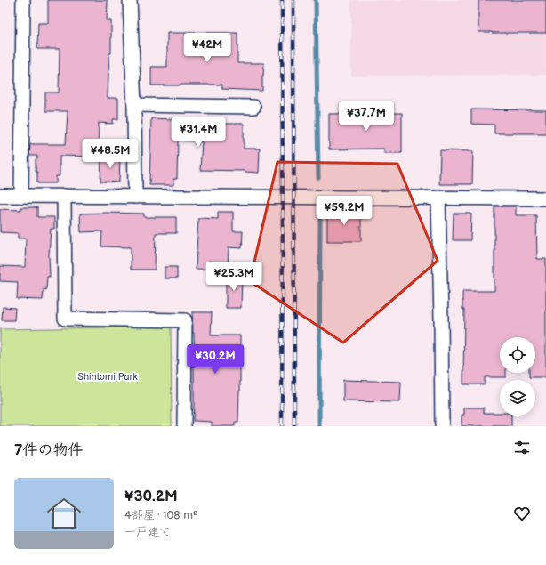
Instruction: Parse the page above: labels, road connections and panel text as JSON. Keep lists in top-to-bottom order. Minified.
{"parks":["Shintomi Park"],"page":{"price":["¥42M","¥37.7M","¥31.4M","¥48.5M","¥59.2M","¥25.3M","¥30.2M"],"heading":"7件の物件","list":[{"name":"¥30.2M","note":"4部屋 · 108 m² · 一戸建て"}]}}
